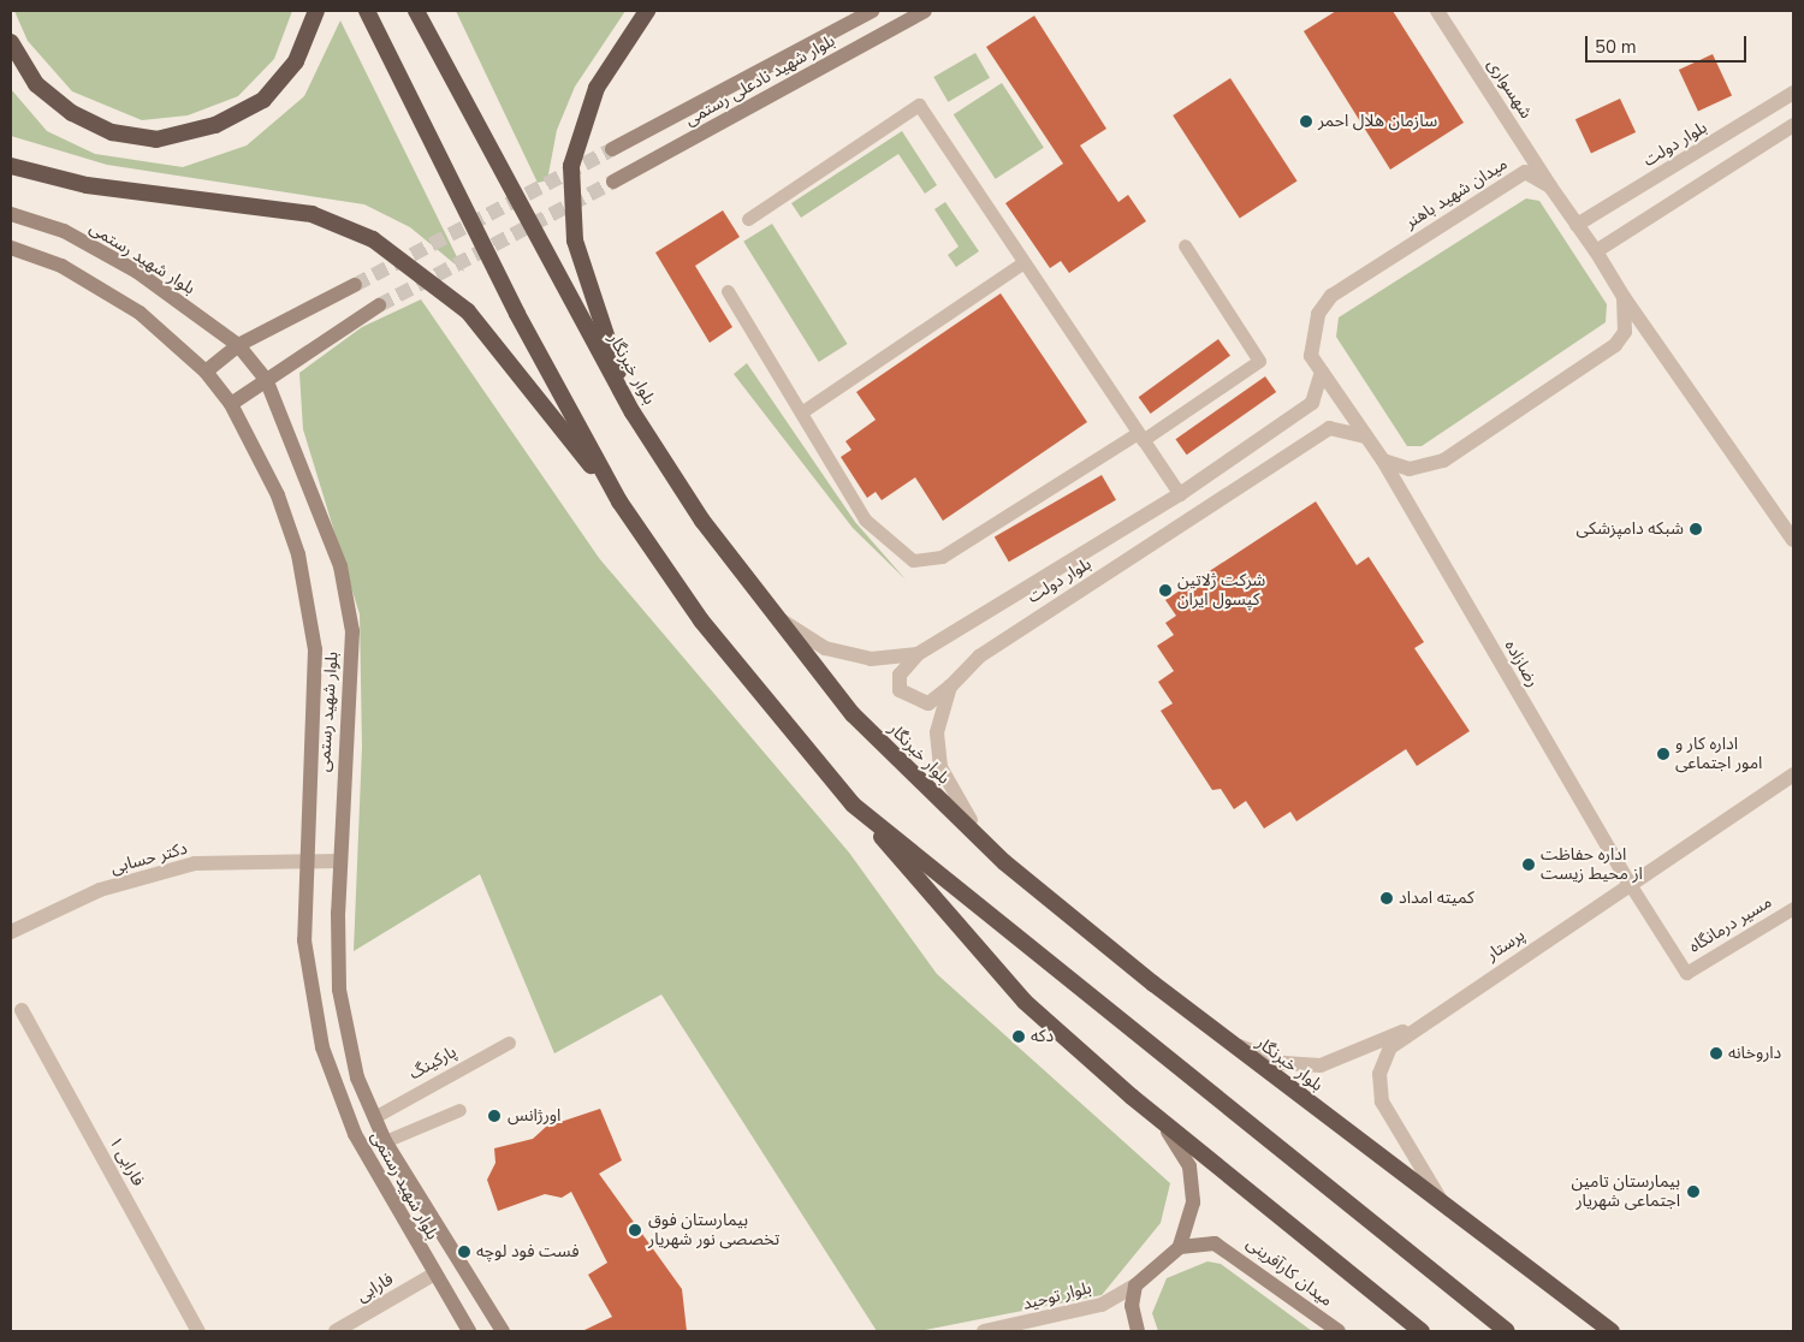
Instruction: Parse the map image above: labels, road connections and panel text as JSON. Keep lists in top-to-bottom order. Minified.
{"streets":{"highway":["بلوار خبرنگار"],"main road":["بلوار شهید نادعلی رستمی","بلوار شهید رستمی","میدان کارآفرینی"],"street":["شهسواری","بلوار دولت","میدان شهید باهنر","رضازاده","دکتر حسابی","پرستار","فارابی ۱","فارابی","بلوار توحید"],"lane":["مسیر درمانگاه","پارکینگ"]},"crossings":[["شهسواری","میدان شهید باهنر"],["بلوار دولت","میدان شهید باهنر"],["بلوار دولت","بلوار خبرنگار"],["میدان شهید باهنر","رضازاده"],["بلوار شهید رستمی","دکتر حسابی"],["بلوار شهید رستمی","پارکینگ"],["بلوار شهید رستمی","فارابی"],["بلوار خبرنگار","پرستار"],["رضازاده","مسیر درمانگاه"],["رضازاده","پرستار"],["مسیر درمانگاه","پرستار"]],"places":["سازمان هلال احمر","شبکه دامپزشکی","شرکت ژلاتین کپسول ایران","اداره کار و امور اجتماعی","اداره حفاظت از محیط زیست","کمیته امداد","دکه","داروخانه","اورژانس","بیمارستان تامین اجتماعی شهریار","بیمارستان فوق تخصصی نور شهریار","فست فود لوچه"],"scale_bar":"50 m"}
